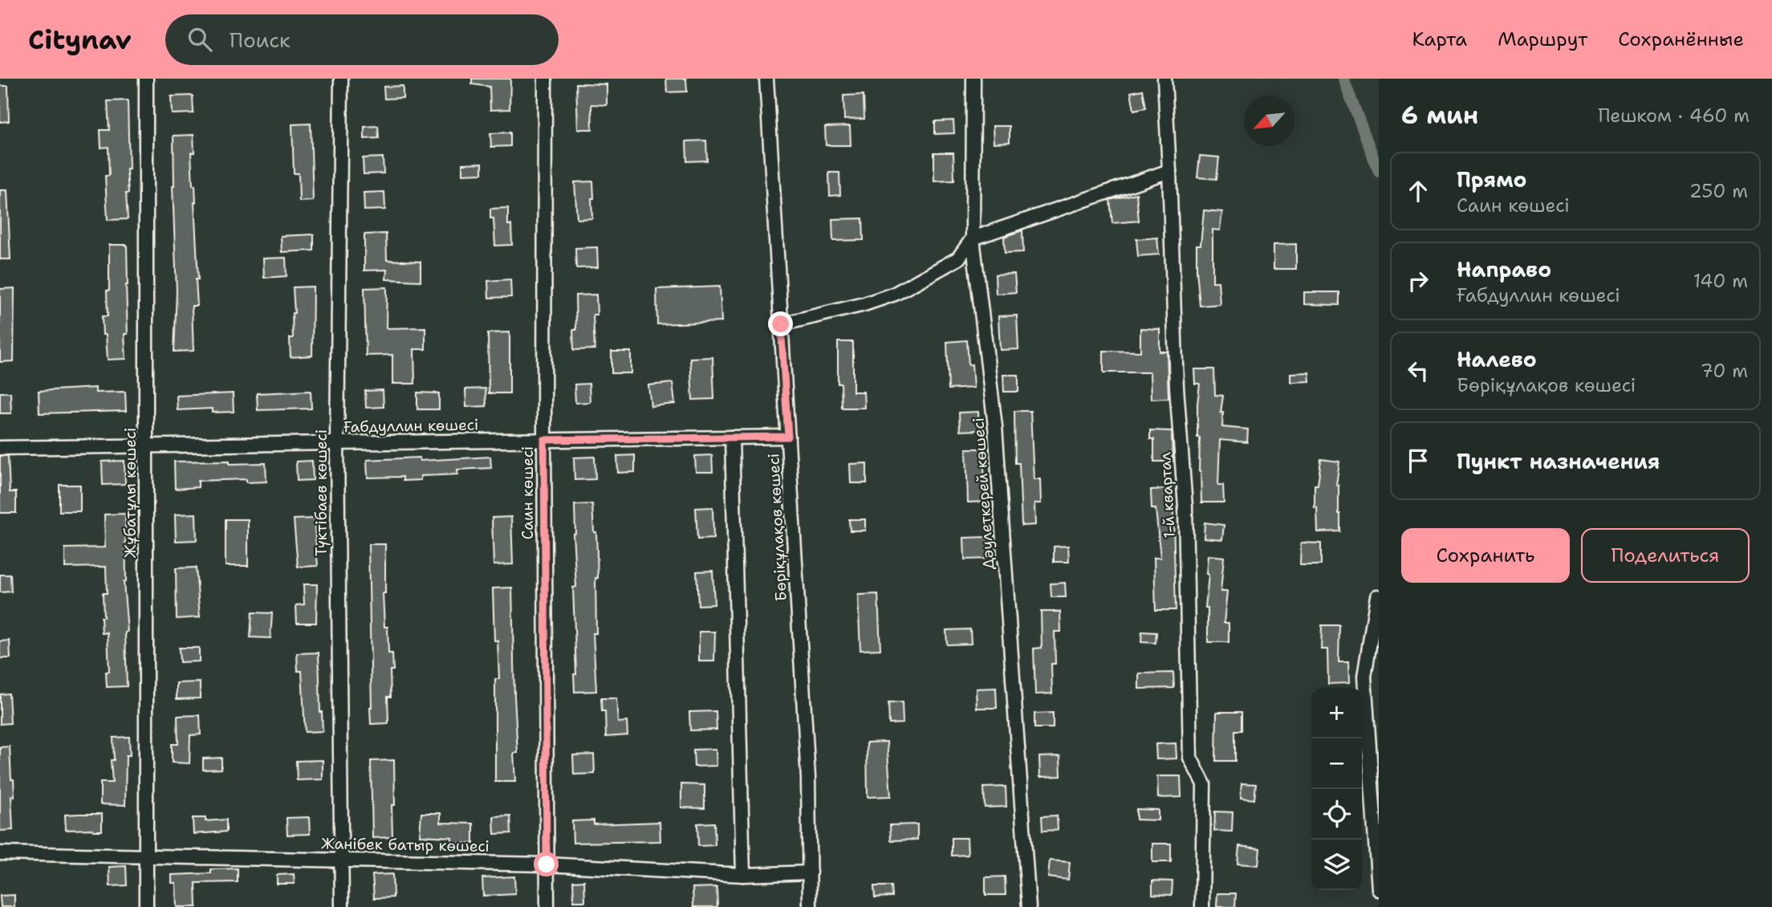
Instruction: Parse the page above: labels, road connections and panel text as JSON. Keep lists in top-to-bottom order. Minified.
{"streets":{"street":["Ғабдуллин көшесі","Жұбатұлы көшесі","Түктібаев көшесі","Саин көшесі","Дәулеткерей көшесі","1-й квартал","Бөріқұлақов көшесі","Жанібек батыр көшесі"]},"crossings":[["Ғабдуллин көшесі","Жұбатұлы көшесі"],["Ғабдуллин көшесі","Түктібаев көшесі"],["Ғабдуллин көшесі","Саин көшесі"],["Ғабдуллин көшесі","Бөріқұлақов көшесі"],["Жұбатұлы көшесі","Жанібек батыр көшесі"],["Түктібаев көшесі","Жанібек батыр көшесі"],["Саин көшесі","Жанібек батыр көшесі"],["Бөріқұлақов көшесі","Жанібек батыр көшесі"]],"north":"bottom left","page":{"header":"Citynav","search":"Поиск","nav":["Карта","Маршрут","Сохранённые"],"heading":["6 мин","Пешком · 460 m"],"list":[["Прямо","Саин көшесі","250 m"],["Направо","Ғабдуллин көшесі","140 m"],["Налево","Бөріқұлақов көшесі","70 m"],"Пункт назначения"],"buttons":["Сохранить","Поделиться"],"map_buttons":["+","−"]}}
